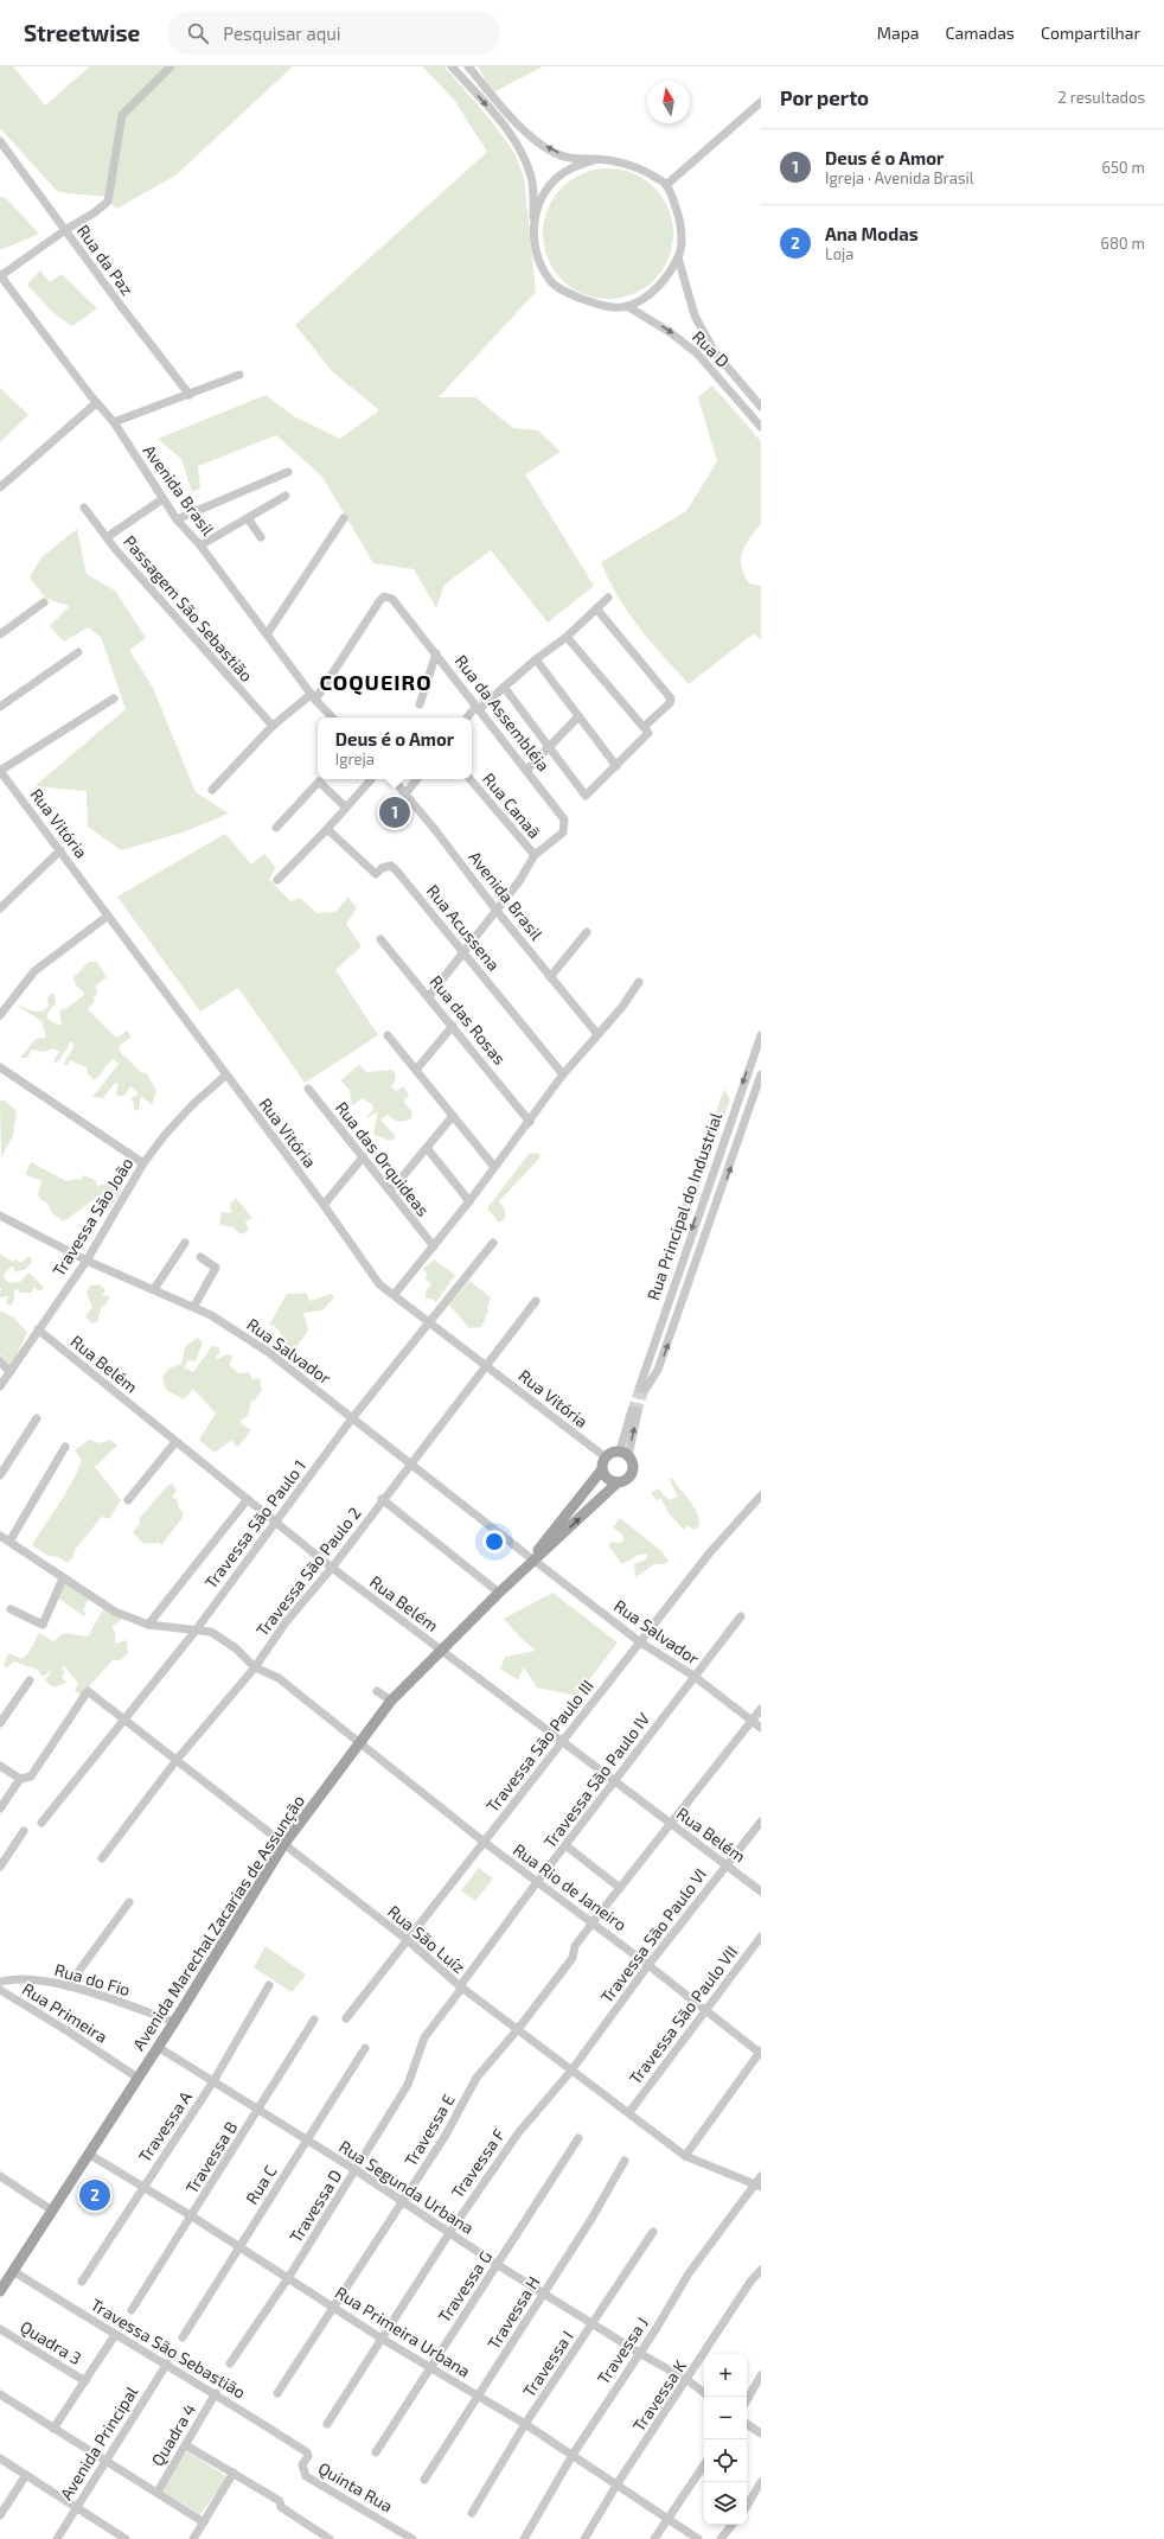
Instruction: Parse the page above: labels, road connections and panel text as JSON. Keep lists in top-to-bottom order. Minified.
{"streets":{"main road":["Avenida Marechal Zacarias de Assunção"],"street":["Rua da Paz","Rua D","Avenida Brasil","Passagem São Sebastião","Rua da Assembléia","Rua Canaã","Rua Vitória","Rua Acussena","Rua das Rosas","Rua das Orquideas","Rua Principal do Industrial","Travessa São João","Rua Salvador","Rua Belém","Travessa São Paulo 1","Travessa São Paulo 2","Travessa São Paulo III","Travessa São Paulo IV","Rua Rio de Janeiro","Travessa São Paulo VI","Rua São Luíz","Rua do Fio","Rua Primeira","Travessa São Paulo VII","Travessa A","Travessa E","Travessa B","Travessa F","Rua C","Rua Segunda Urbana","Travessa D","Travessa G","Travessa H","Rua Primeira Urbana","Quadra 3","Travessa São Sebastião","Travessa J","Travessa I","Travessa K","Quadra 4","Avenida Principal","Quinta Rua"]},"crossings":[["Avenida Brasil","Rua da Assembléia"],["Rua da Assembléia","Rua Canaã"],["Rua Vitória","Travessa São João"],["Rua Vitória","Travessa São Paulo 1"],["Rua Vitória","Travessa São Paulo 2"],["Rua Vitória","Avenida Marechal Zacarias de Assunção"],["Travessa São João","Rua Salvador"],["Travessa São João","Rua Belém"],["Rua Salvador","Travessa São Paulo 1"],["Rua Salvador","Travessa São Paulo 2"],["Rua Salvador","Travessa São Paulo III"],["Rua Salvador","Travessa São Paulo IV"],["Rua Salvador","Avenida Marechal Zacarias de Assunção"],["Rua Salvador","Travessa E"],["Rua Belém","Travessa São Paulo 1"],["Rua Belém","Travessa São Paulo 2"],["Rua Belém","Travessa São Paulo III"],["Rua Belém","Travessa São Paulo IV"],["Rua Belém","Avenida Marechal Zacarias de Assunção"],["Rua Belém","Travessa São Paulo VI"],["Rua Belém","Travessa E"],["Travessa São Paulo 1","Rua São Luíz"],["Travessa São Paulo 2","Rua Rio de Janeiro"],["Travessa São Paulo 2","Rua São Luíz"],["Travessa São Paulo III","Rua Rio de Janeiro"],["Travessa São Paulo III","Rua São Luíz"],["Travessa São Paulo IV","Rua Rio de Janeiro"],["Travessa São Paulo IV","Rua São Luíz"],["Travessa São Paulo IV","Travessa D"],["Rua Rio de Janeiro","Avenida Marechal Zacarias de Assunção"],["Rua Rio de Janeiro","Travessa São Paulo VI"],["Rua Rio de Janeiro","Travessa São Paulo VII"],["Rua Rio de Janeiro","Travessa E"],["Avenida Marechal Zacarias de Assunção","Rua São Luíz"],["Avenida Marechal Zacarias de Assunção","Rua do Fio"],["Avenida Marechal Zacarias de Assunção","Rua Primeira"],["Avenida Marechal Zacarias de Assunção","Rua Segunda Urbana"],["Avenida Marechal Zacarias de Assunção","Rua Primeira Urbana"],["Avenida Marechal Zacarias de Assunção","Travessa São Sebastião"],["Travessa São Paulo VI","Rua São Luíz"],["Travessa São Paulo VI","Travessa F"],["Rua São Luíz","Travessa São Paulo VII"],["Rua São Luíz","Travessa E"],["Rua São Luíz","Travessa F"],["Rua São Luíz","Travessa D"],["Rua São Luíz","Travessa J"],["Travessa A","Rua Segunda Urbana"],["Travessa A","Rua Primeira Urbana"],["Travessa E","Rua Segunda Urbana"],["Travessa E","Rua Primeira Urbana"],["Travessa B","Rua Segunda Urbana"],["Travessa B","Rua Primeira Urbana"],["Travessa F","Rua Segunda Urbana"],["Travessa F","Rua Primeira Urbana"],["Rua C","Rua Segunda Urbana"],["Rua C","Rua Primeira Urbana"],["Rua Segunda Urbana","Travessa D"],["Rua Segunda Urbana","Travessa G"],["Rua Segunda Urbana","Travessa H"],["Rua Segunda Urbana","Travessa J"],["Rua Segunda Urbana","Travessa I"],["Rua Segunda Urbana","Travessa K"],["Travessa D","Rua Primeira Urbana"],["Travessa G","Rua Primeira Urbana"],["Travessa H","Rua Primeira Urbana"],["Rua Primeira Urbana","Travessa J"],["Rua Primeira Urbana","Travessa I"],["Rua Primeira Urbana","Travessa K"],["Travessa São Sebastião","Quadra 4"],["Travessa São Sebastião","Avenida Principal"],["Travessa São Sebastião","Quinta Rua"]],"districts":["COQUEIRO"],"north":"top","page":{"header":"Streetwise","search":"Pesquisar aqui","nav":["Mapa","Camadas","Compartilhar"],"heading":["Por perto","2 resultados"],"list":[{"mark":"1","name":"Deus é o Amor","note":"Igreja · Avenida Brasil","value":"650 m"},{"mark":"2","name":"Ana Modas","note":"Loja","value":"680 m"}],"popup":["Deus é o Amor","Igreja"],"pins":["1","2"],"map_buttons":["+","−"]}}
